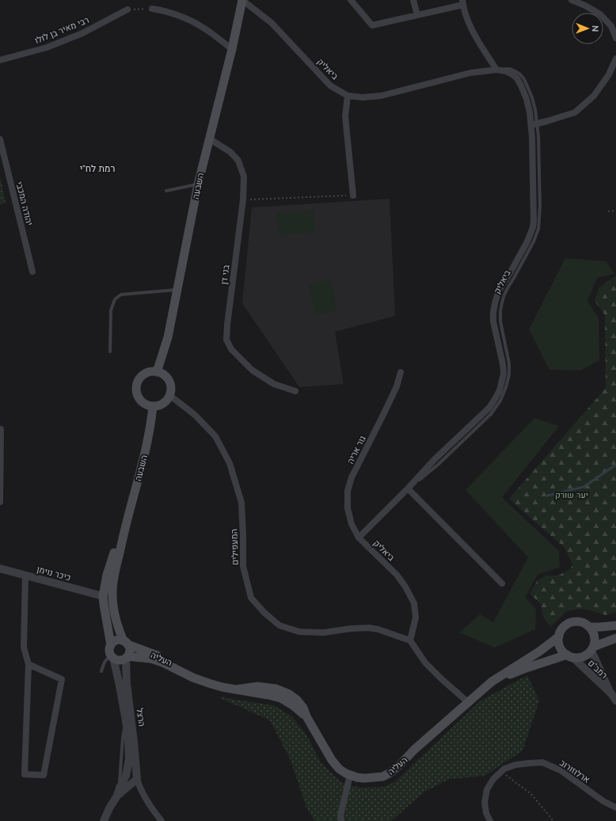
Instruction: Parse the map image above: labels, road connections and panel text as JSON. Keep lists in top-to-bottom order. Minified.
{"streets":{"main road":["השבעה","העליה"],"street":["רבי מאיר בן לולו","ביאליק","יהודה המכבי","בני דן","גור אריה","המעפילים","כיכר נוימן","רמב\"ם","הרצל","ארלוזורוב"]},"crossings":[["ביאליק","השבעה"],["ביאליק","גור אריה"],["ביאליק","המעפילים"],["השבעה","בני דן"],["השבעה","המעפילים"],["השבעה","כיכר נוימן"],["השבעה","העליה"],["השבעה","הרצל"],["העליה","רמב\"ם"],["העליה","הרצל"]],"districts":["רמת לח\"י"],"parks":["יער שורק"],"north":"right"}
